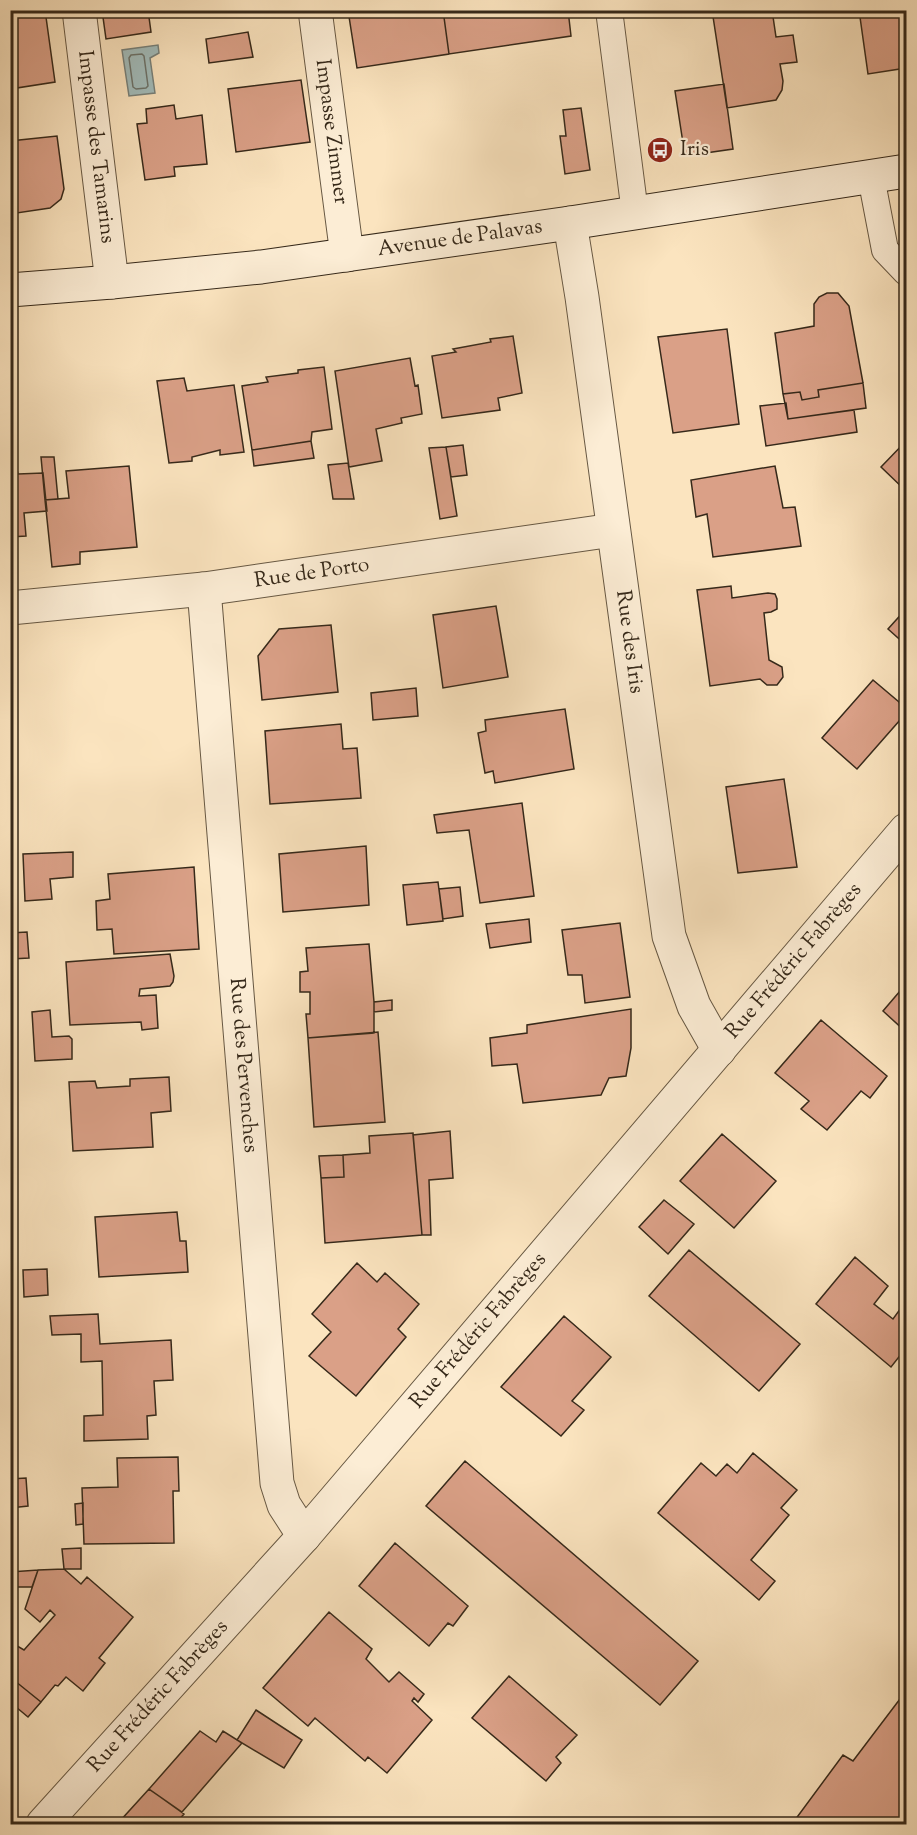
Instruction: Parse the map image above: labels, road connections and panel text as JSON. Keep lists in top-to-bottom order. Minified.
{"streets":{"street":["Impasse Zimmer","Impasse des Tamarins","Avenue de Palavas","Rue de Porto","Rue des Iris","Rue Frédéric Fabrèges","Rue des Pervenches"]},"crossings":[["Impasse Zimmer","Avenue de Palavas"],["Impasse des Tamarins","Avenue de Palavas"],["Avenue de Palavas","Rue des Iris"],["Rue de Porto","Rue des Iris"],["Rue de Porto","Rue des Pervenches"],["Rue des Iris","Rue Frédéric Fabrèges"],["Rue Frédéric Fabrèges","Rue des Pervenches"]],"places":{"bus stop":["Iris"]}}
